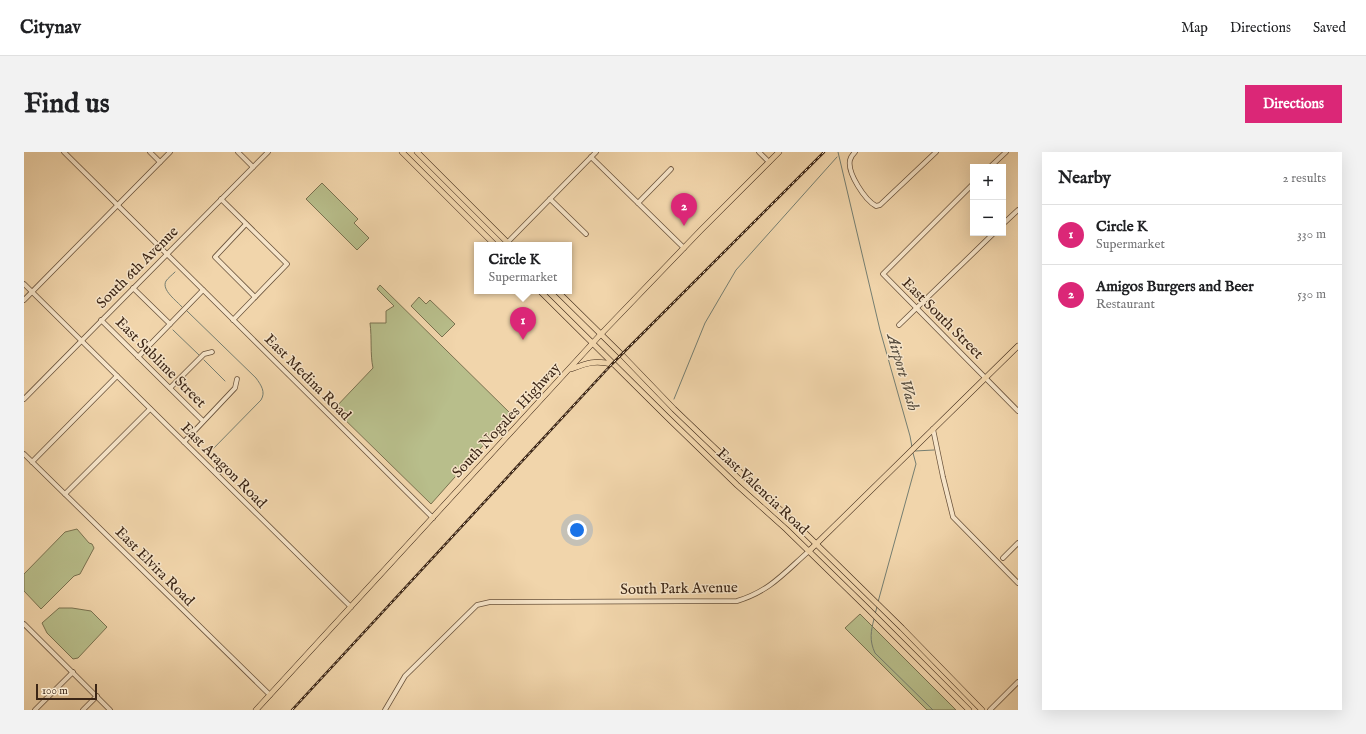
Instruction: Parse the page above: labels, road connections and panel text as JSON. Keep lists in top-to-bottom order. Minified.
{"streets":{"main road":["South Nogales Highway","East Valencia Road","South Park Avenue"],"street":["South 6th Avenue","East South Street","East Sublime Street","East Medina Road","East Aragon Road","East Elvira Road"]},"crossings":[["South 6th Avenue","East Sublime Street"],["South 6th Avenue","East Medina Road"],["South 6th Avenue","East Aragon Road"],["East South Street","South Park Avenue"],["East Medina Road","South Nogales Highway"],["South Nogales Highway","East Aragon Road"],["South Nogales Highway","East Valencia Road"],["South Nogales Highway","East Elvira Road"],["East Valencia Road","South Park Avenue"]],"water":["Airport Wash"],"scale_bar":"100 m","page":{"header":"Citynav","nav":["Map","Directions","Saved"],"buttons":"Directions","title":"Find us","heading":["Nearby","2 results"],"map_buttons":["+","−"],"pins":["2","1"],"list":[{"mark":"1","name":"Circle K","note":"Supermarket","value":"330 m"},{"mark":"2","name":"Amigos Burgers and Beer","note":"Restaurant","value":"530 m"}],"popup":["Circle K","Supermarket"],"scale":"100 m"}}
